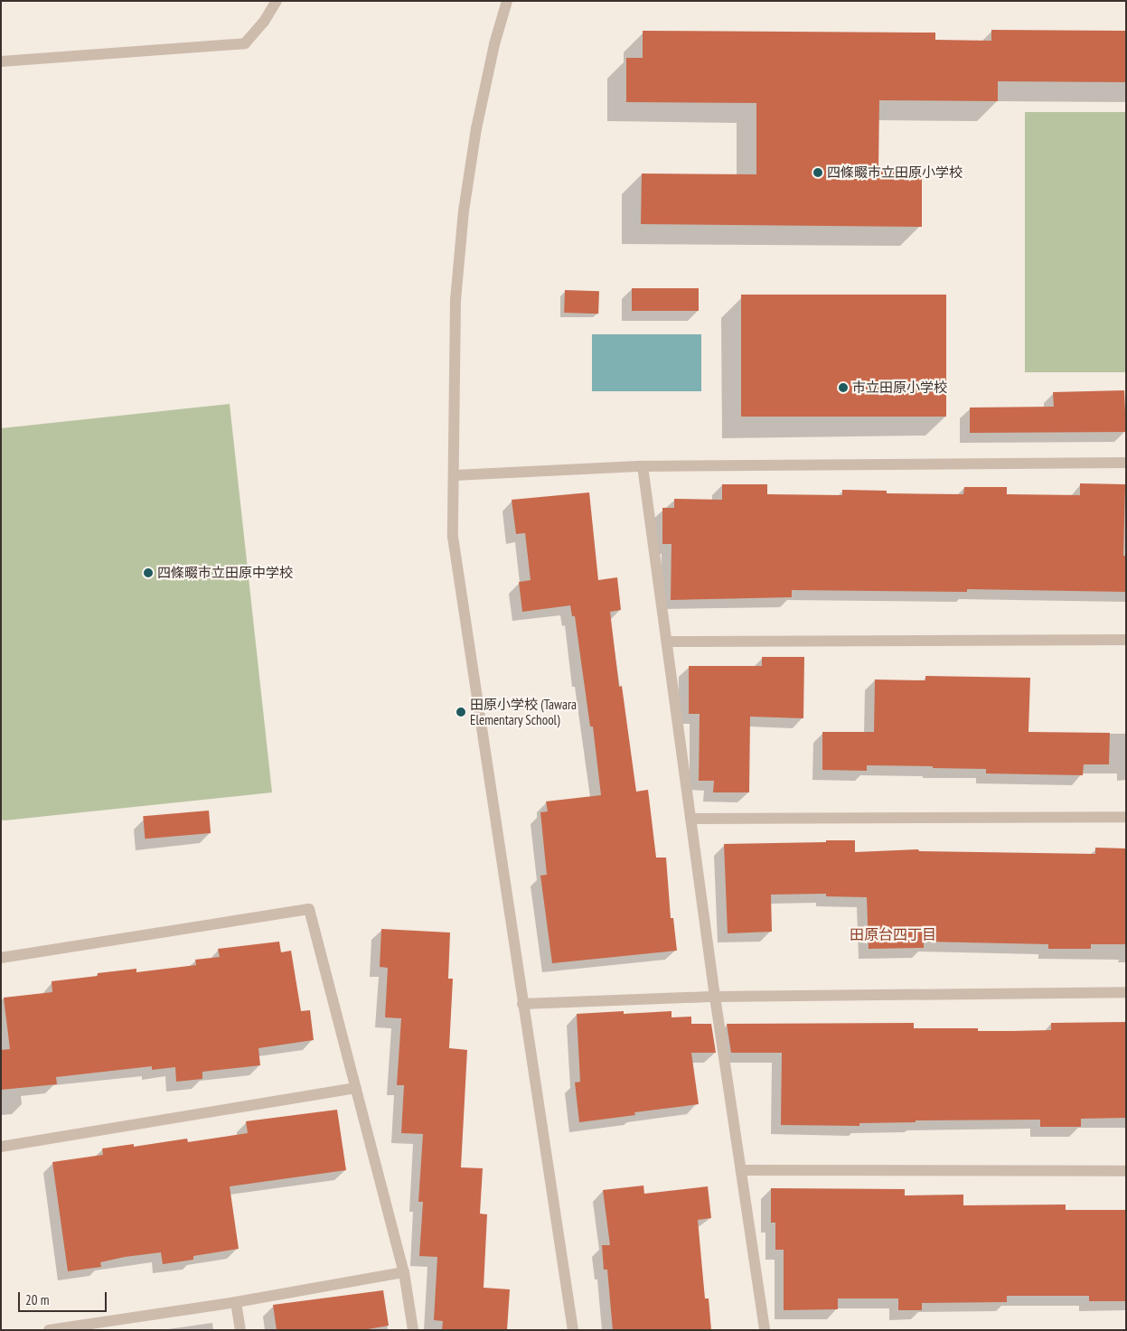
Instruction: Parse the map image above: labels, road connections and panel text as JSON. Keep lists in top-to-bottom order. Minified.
{"districts":["田原台四丁目"],"places":["四條畷市立田原小学校","市立田原小学校","四條畷市立田原中学校","田原小学校 (Tawara Elementary School)"],"scale_bar":"20 m"}
